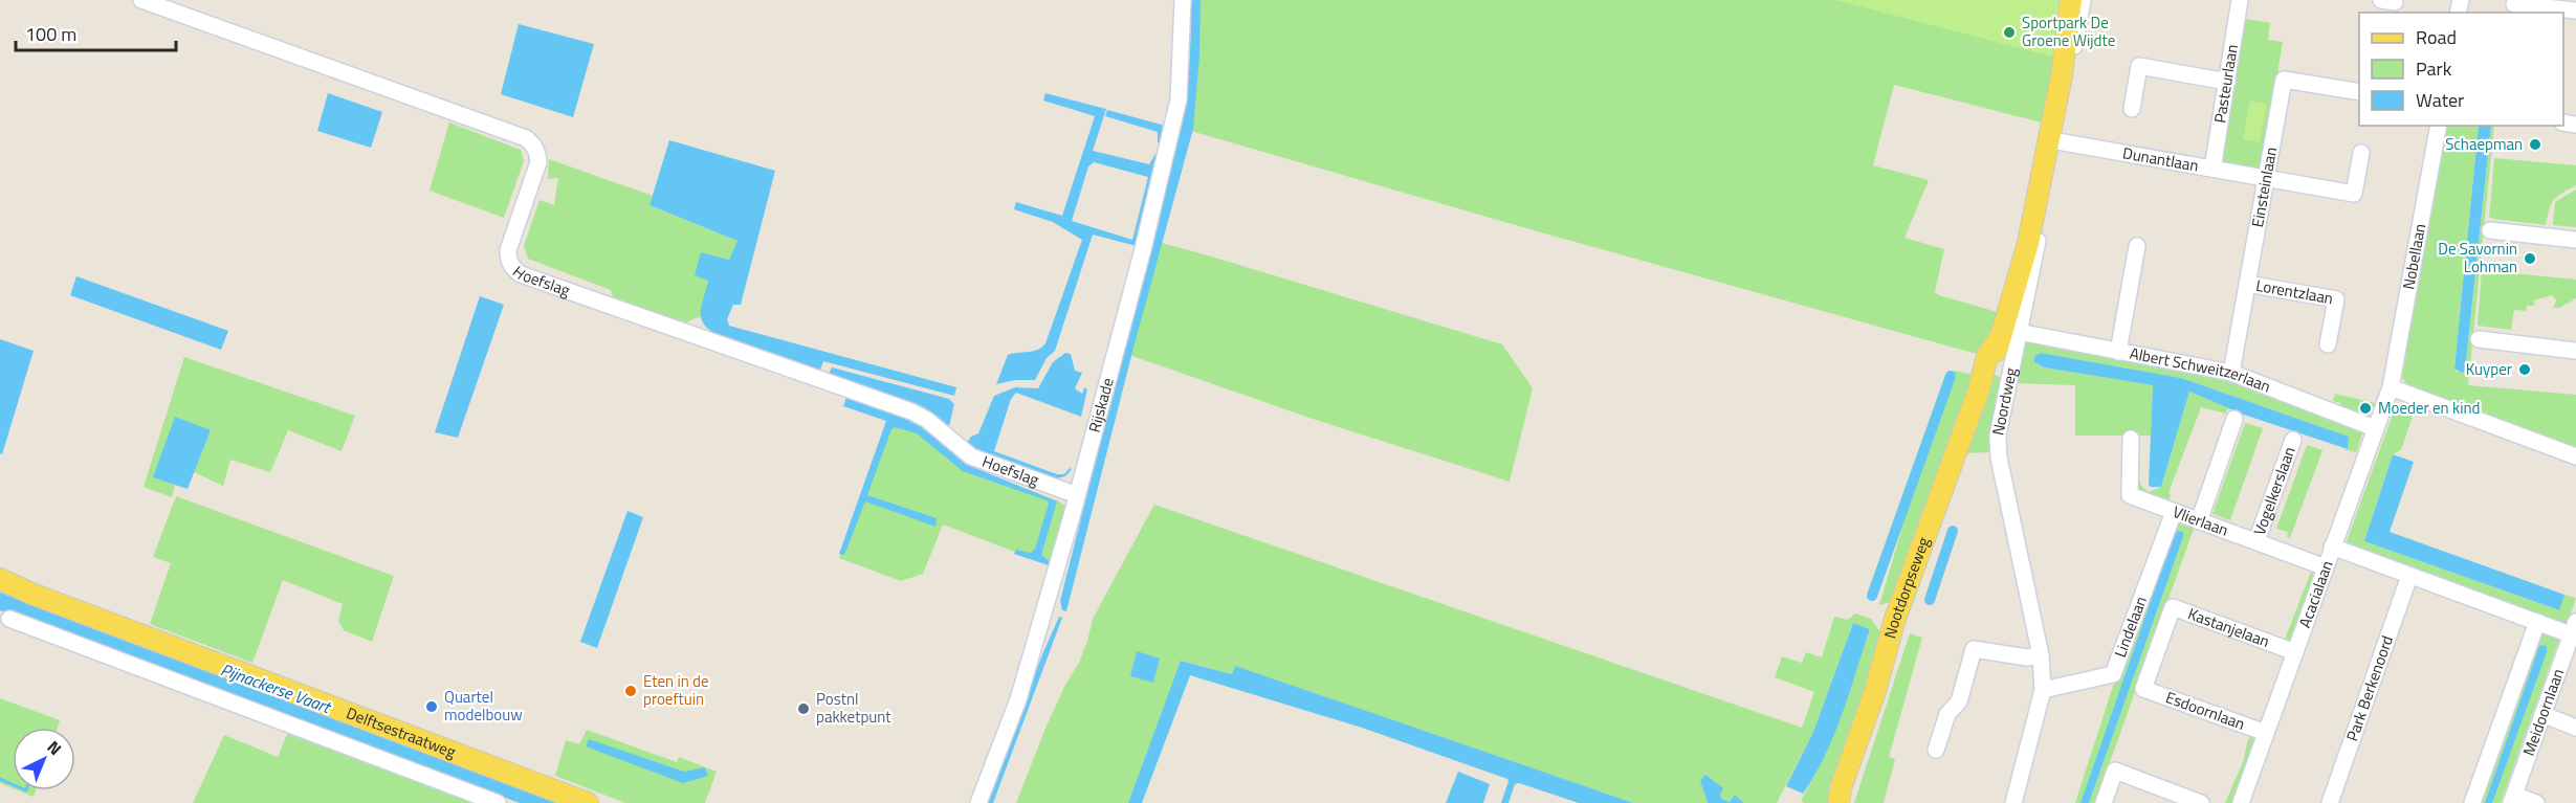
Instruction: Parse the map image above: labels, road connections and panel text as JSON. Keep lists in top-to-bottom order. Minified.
{"streets":{"main road":["Noordweg","Nootdorpseweg","Delftsestraatweg"],"street":["Pasteurlaan","Dunantlaan","Einsteinlaan","Nobellaan","Hoefslag","Lorentzlaan","Albert Schweitzerlaan","Rijskade","Vogelkerslaan","Vlierlaan","Acacialaan","Lindelaan","Kastanjelaan","Park Berkenoord","Esdoornlaan","Meidoornlaan"]},"crossings":[["Pasteurlaan","Dunantlaan"],["Dunantlaan","Einsteinlaan"],["Dunantlaan","Noordweg"],["Einsteinlaan","Lorentzlaan"],["Einsteinlaan","Albert Schweitzerlaan"],["Nobellaan","Acacialaan"],["Hoefslag","Rijskade"],["Albert Schweitzerlaan","Noordweg"],["Albert Schweitzerlaan","Nootdorpseweg"],["Albert Schweitzerlaan","Acacialaan"],["Noordweg","Nootdorpseweg"],["Noordweg","Lindelaan"],["Vogelkerslaan","Vlierlaan"],["Vlierlaan","Acacialaan"],["Vlierlaan","Lindelaan"],["Acacialaan","Kastanjelaan"],["Acacialaan","Esdoornlaan"],["Kastanjelaan","Esdoornlaan"]],"water":["Pijnackerse Vaart"],"places":["Sportpark De Groene Wijdte","Schaepman","De Savornin Lohman","Kuyper","Moeder en kind","Eten in de proeftuin","Quartel modelbouw","Postnl pakketpunt"],"legend":["Road","Park","Water"],"scale_bar":"100 m","north":"top right"}
